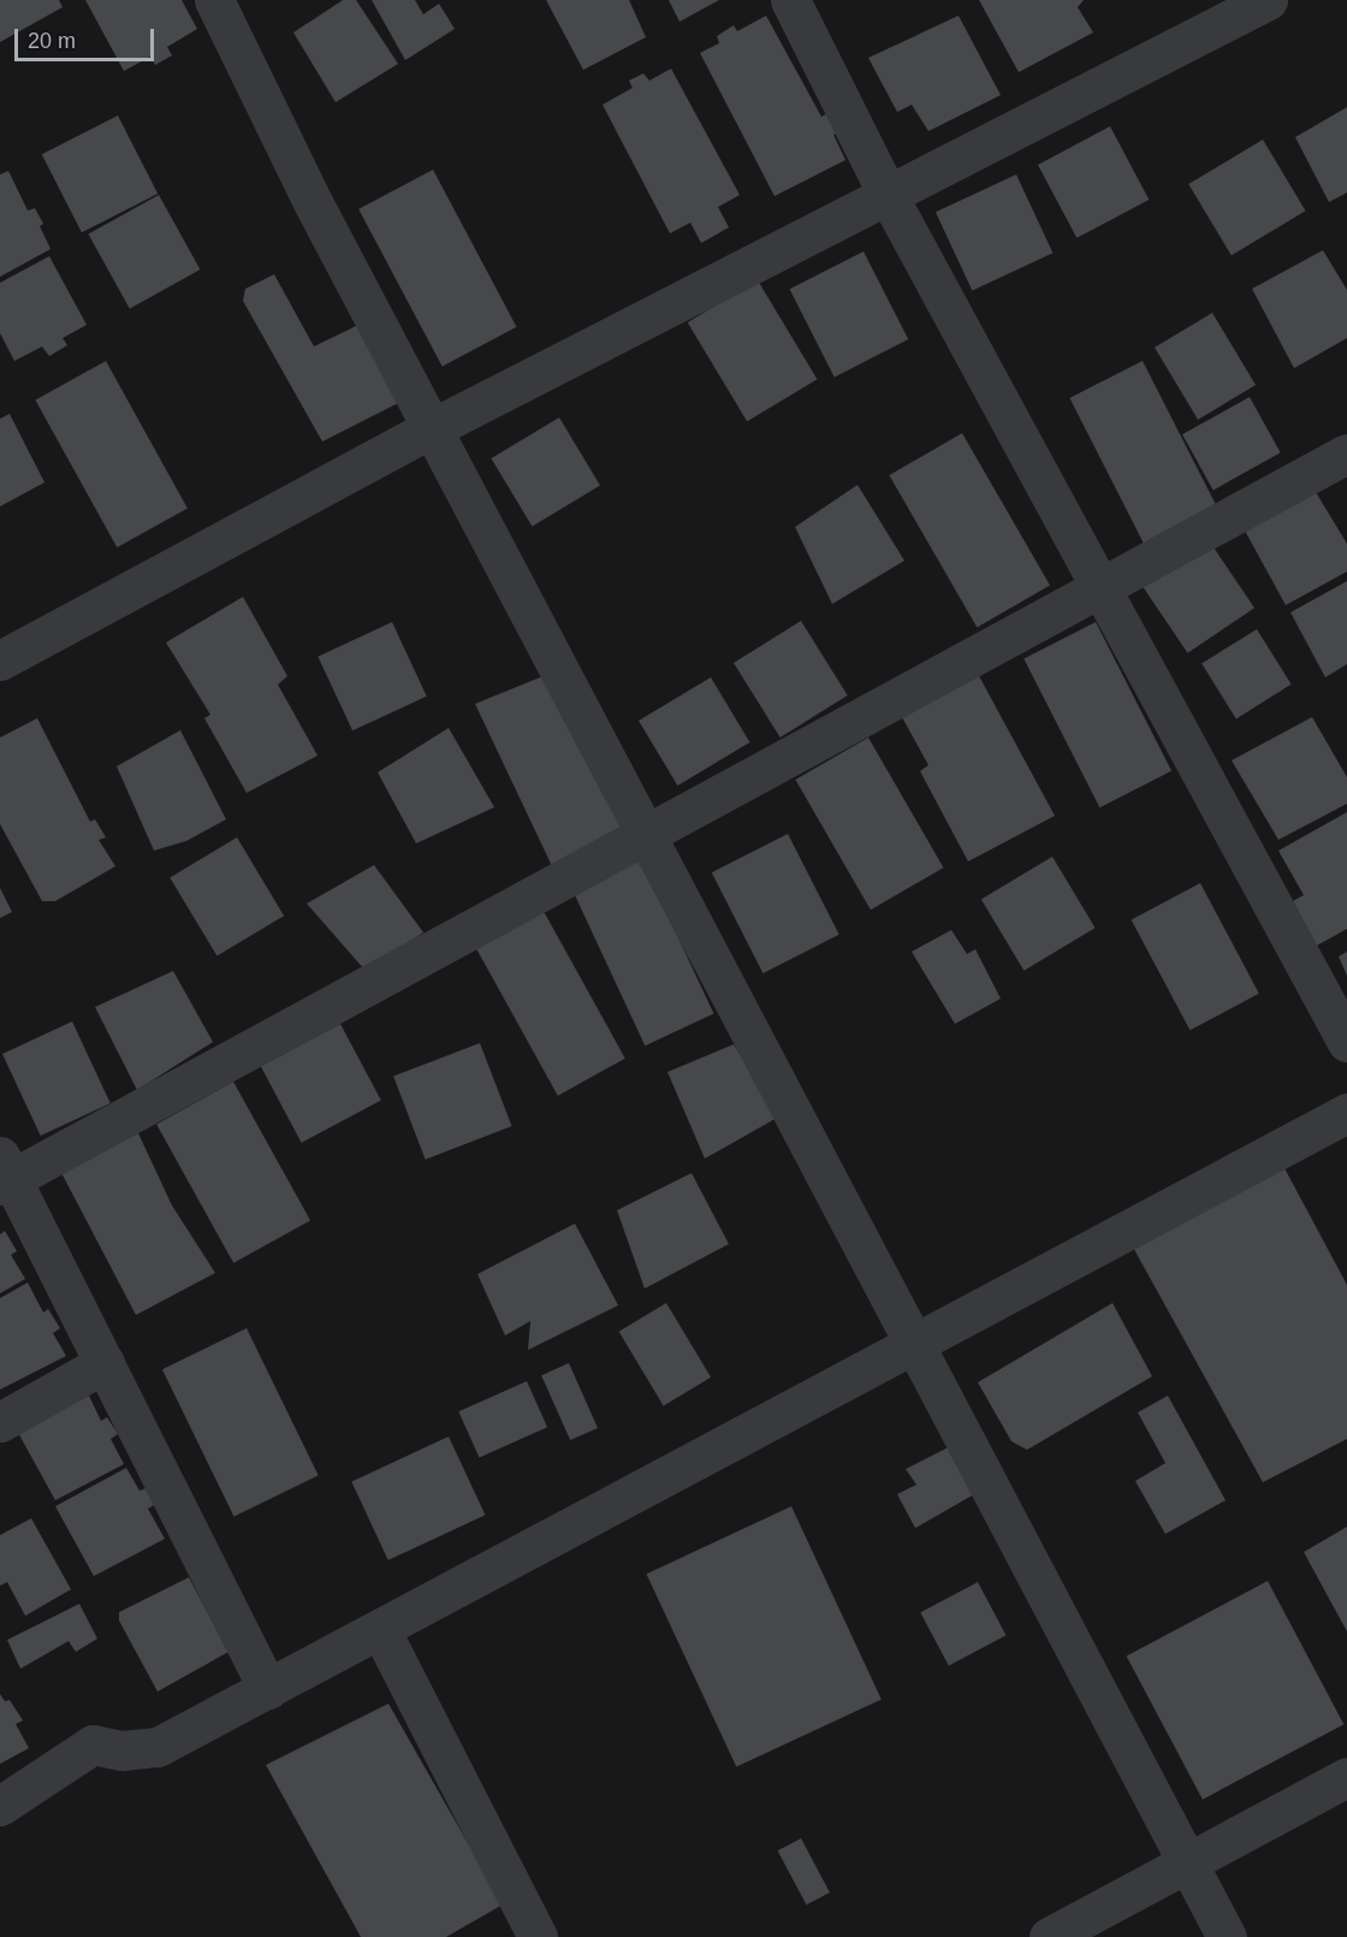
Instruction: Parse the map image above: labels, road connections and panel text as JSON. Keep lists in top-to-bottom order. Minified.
{"scale_bar":"20 m"}
